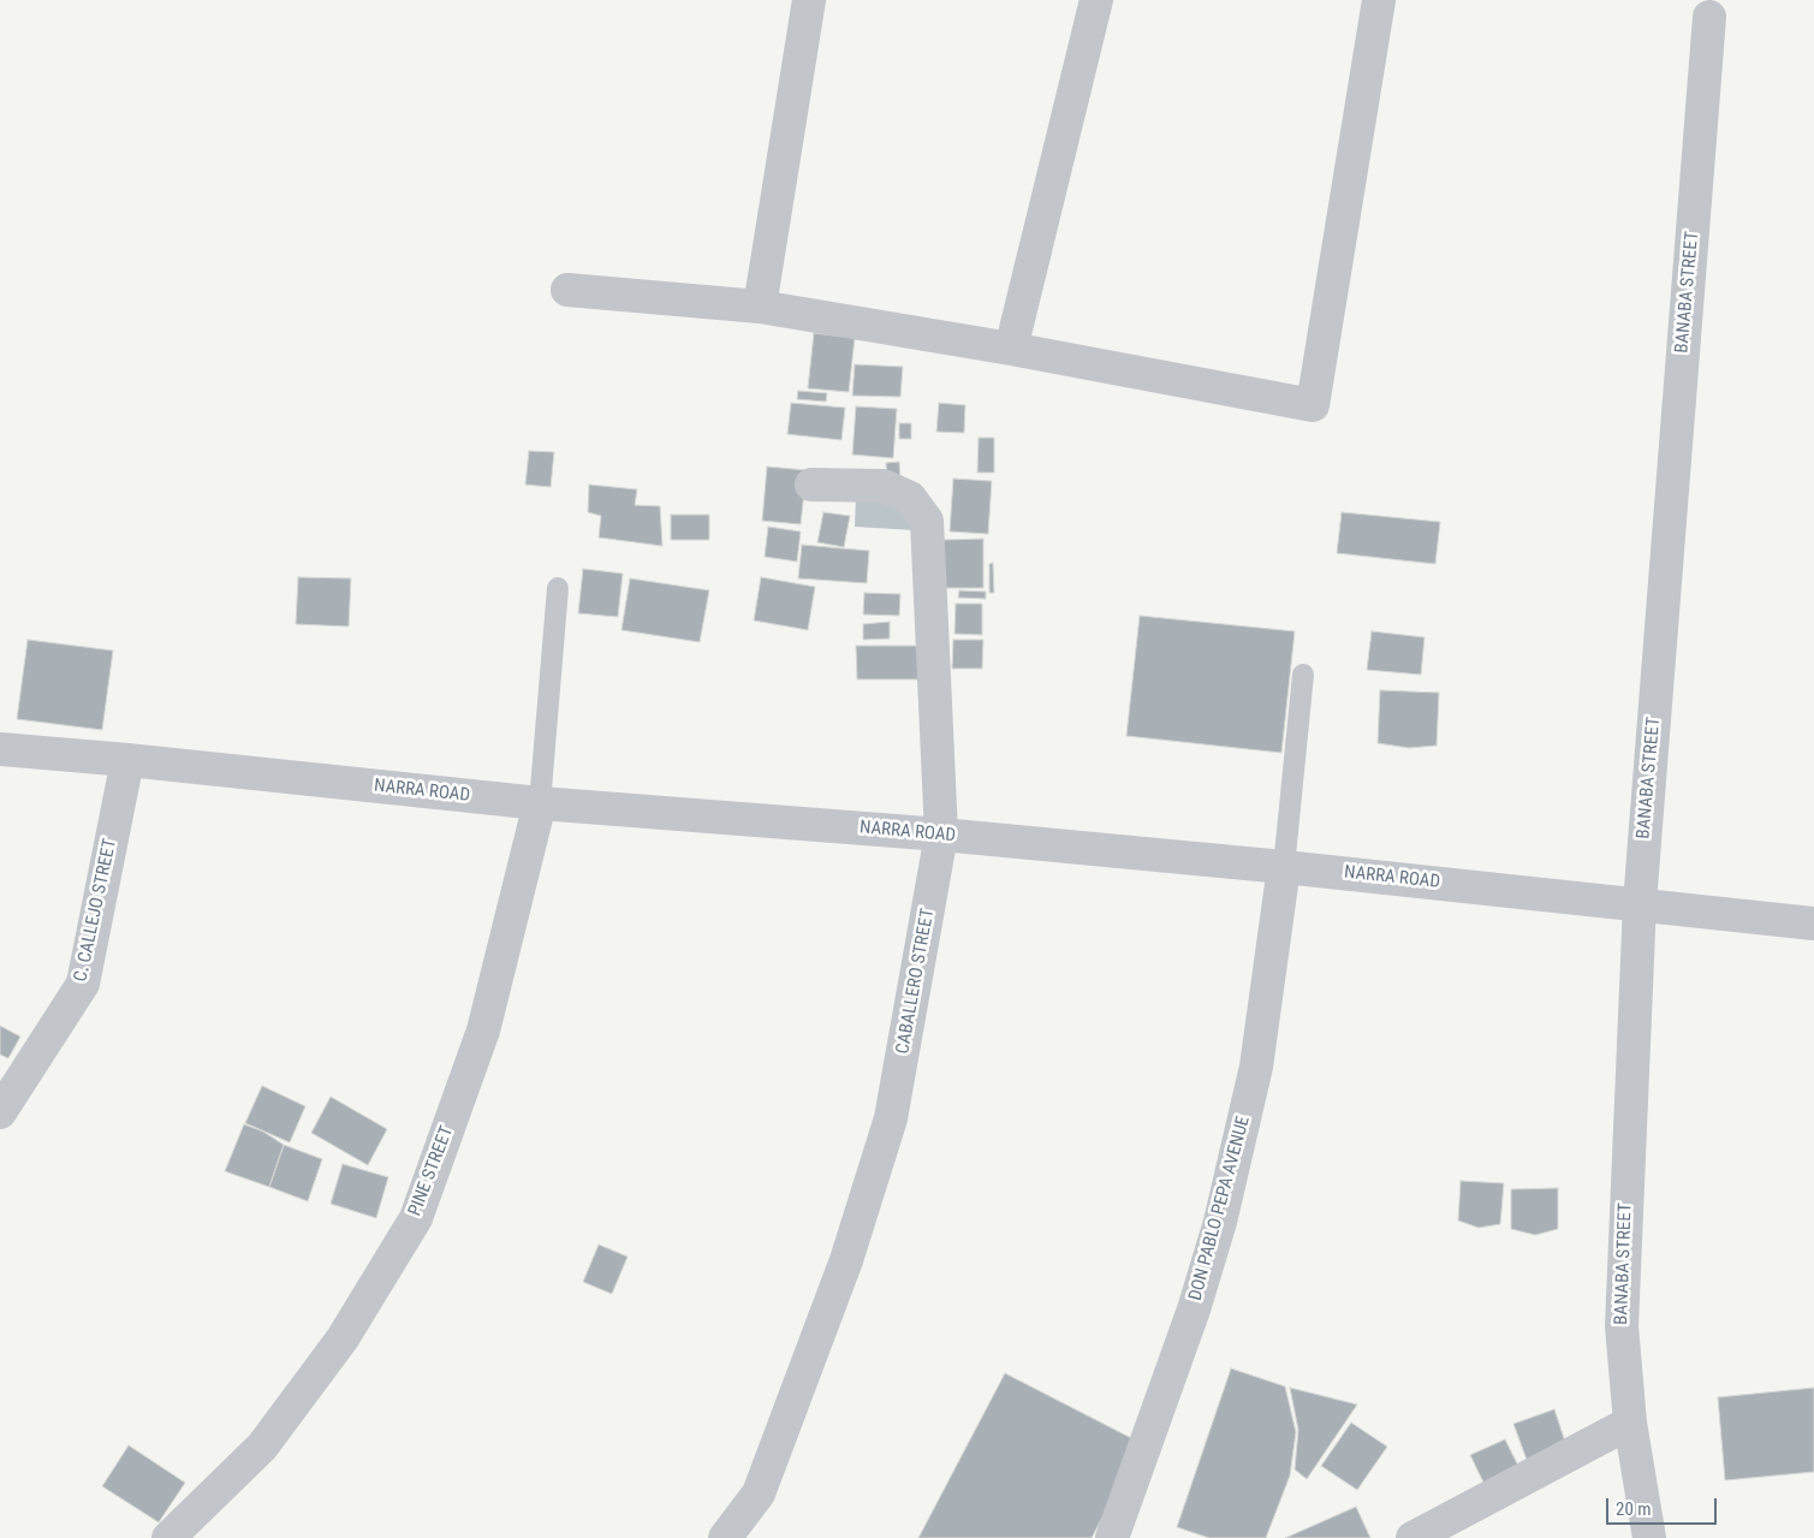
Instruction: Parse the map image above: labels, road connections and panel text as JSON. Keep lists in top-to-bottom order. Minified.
{"streets":{"street":["BANABA STREET","NARRA ROAD","C. CALLEJO STREET","CABALLERO STREET","PINE STREET","DON PABLO PEPA AVENUE"]},"crossings":[["BANABA STREET","NARRA ROAD"],["NARRA ROAD","C. CALLEJO STREET"],["NARRA ROAD","CABALLERO STREET"],["NARRA ROAD","PINE STREET"],["NARRA ROAD","DON PABLO PEPA AVENUE"]],"scale_bar":"20 m"}
